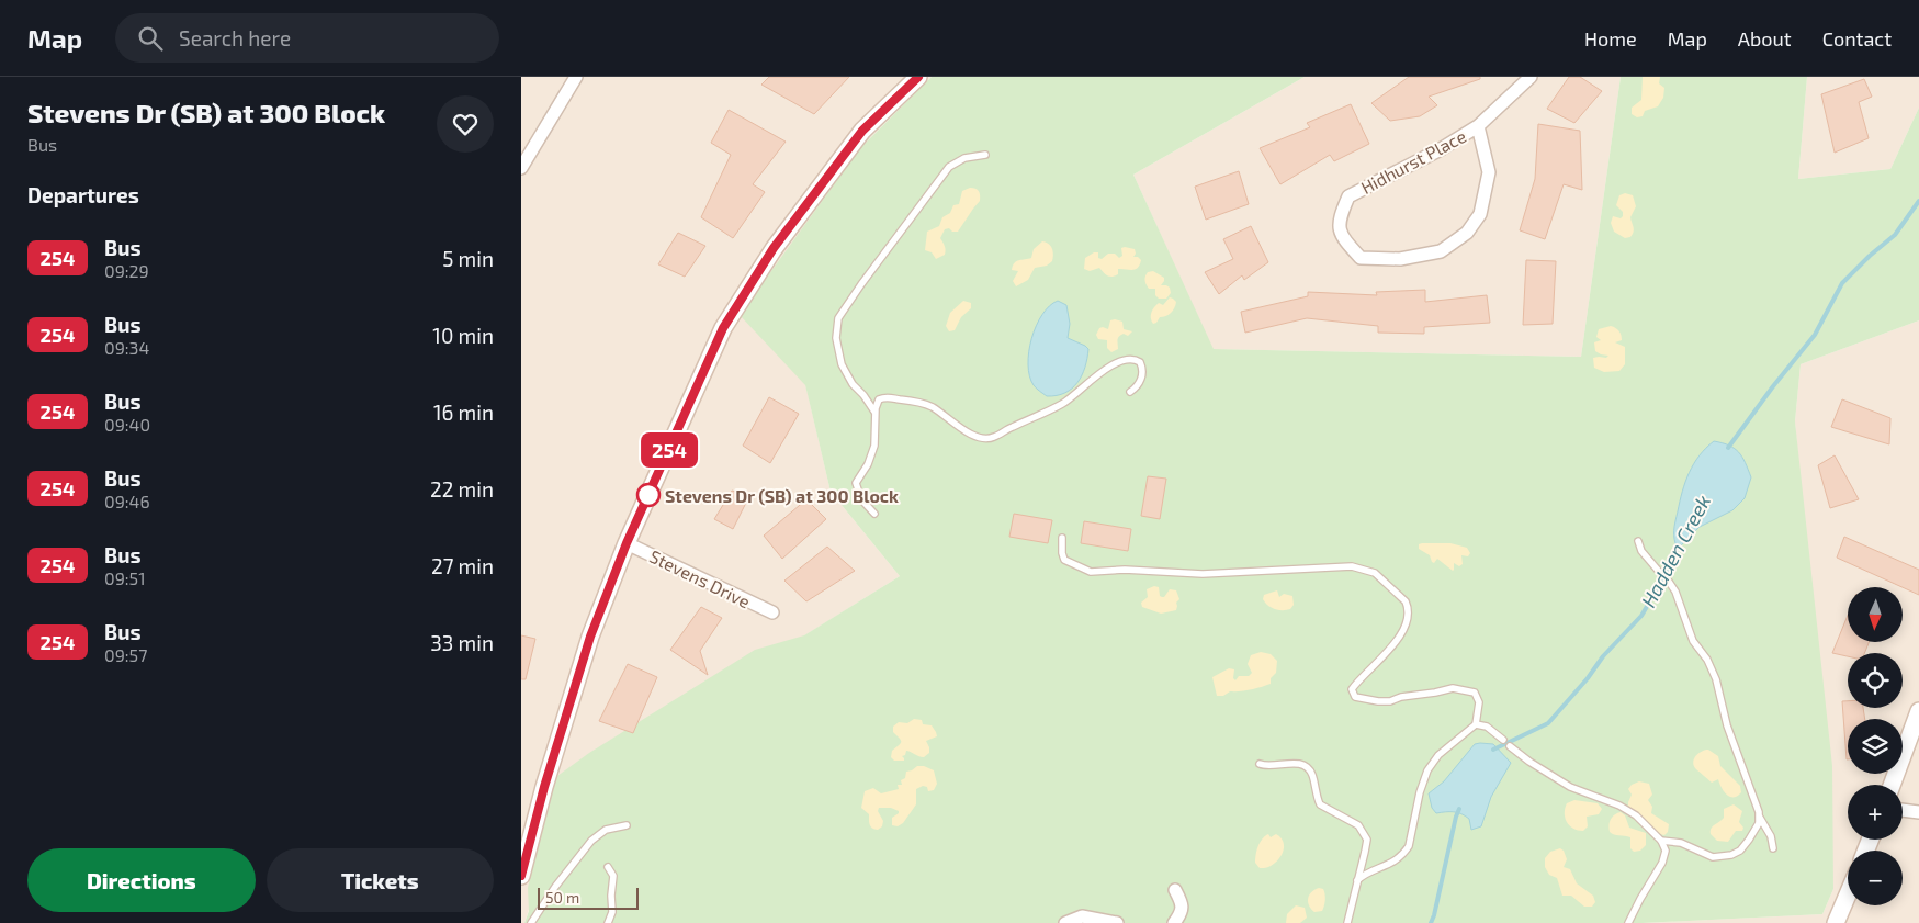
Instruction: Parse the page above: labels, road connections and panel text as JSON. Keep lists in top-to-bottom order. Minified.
{"streets":{"street":["Hidhurst Place","Stevens Drive"]},"water":["Hadden Creek"],"places":["Stevens Dr (SB) at 300 Block"],"lines":["bus line 254"],"scale_bar":"50 m","north":"bottom","page":{"header":"Map","search":"Search here","nav":["Home","Map","About","Contact"],"heading":[["Stevens Dr (SB) at 300 Block","Bus"],"Departures"],"on_map":"254","list":[{"mark":"254","name":"Bus","note":"09:29","value":"5 min"},{"mark":"254","name":"Bus","note":"09:34","value":"10 min"},{"mark":"254","name":"Bus","note":"09:40","value":"16 min"},{"mark":"254","name":"Bus","note":"09:46","value":"22 min"},{"mark":"254","name":"Bus","note":"09:51","value":"27 min"},{"mark":"254","name":"Bus","note":"09:57","value":"33 min"}],"map_buttons":["+","−"],"buttons":["Directions","Tickets"],"scale":"50 m"}}
